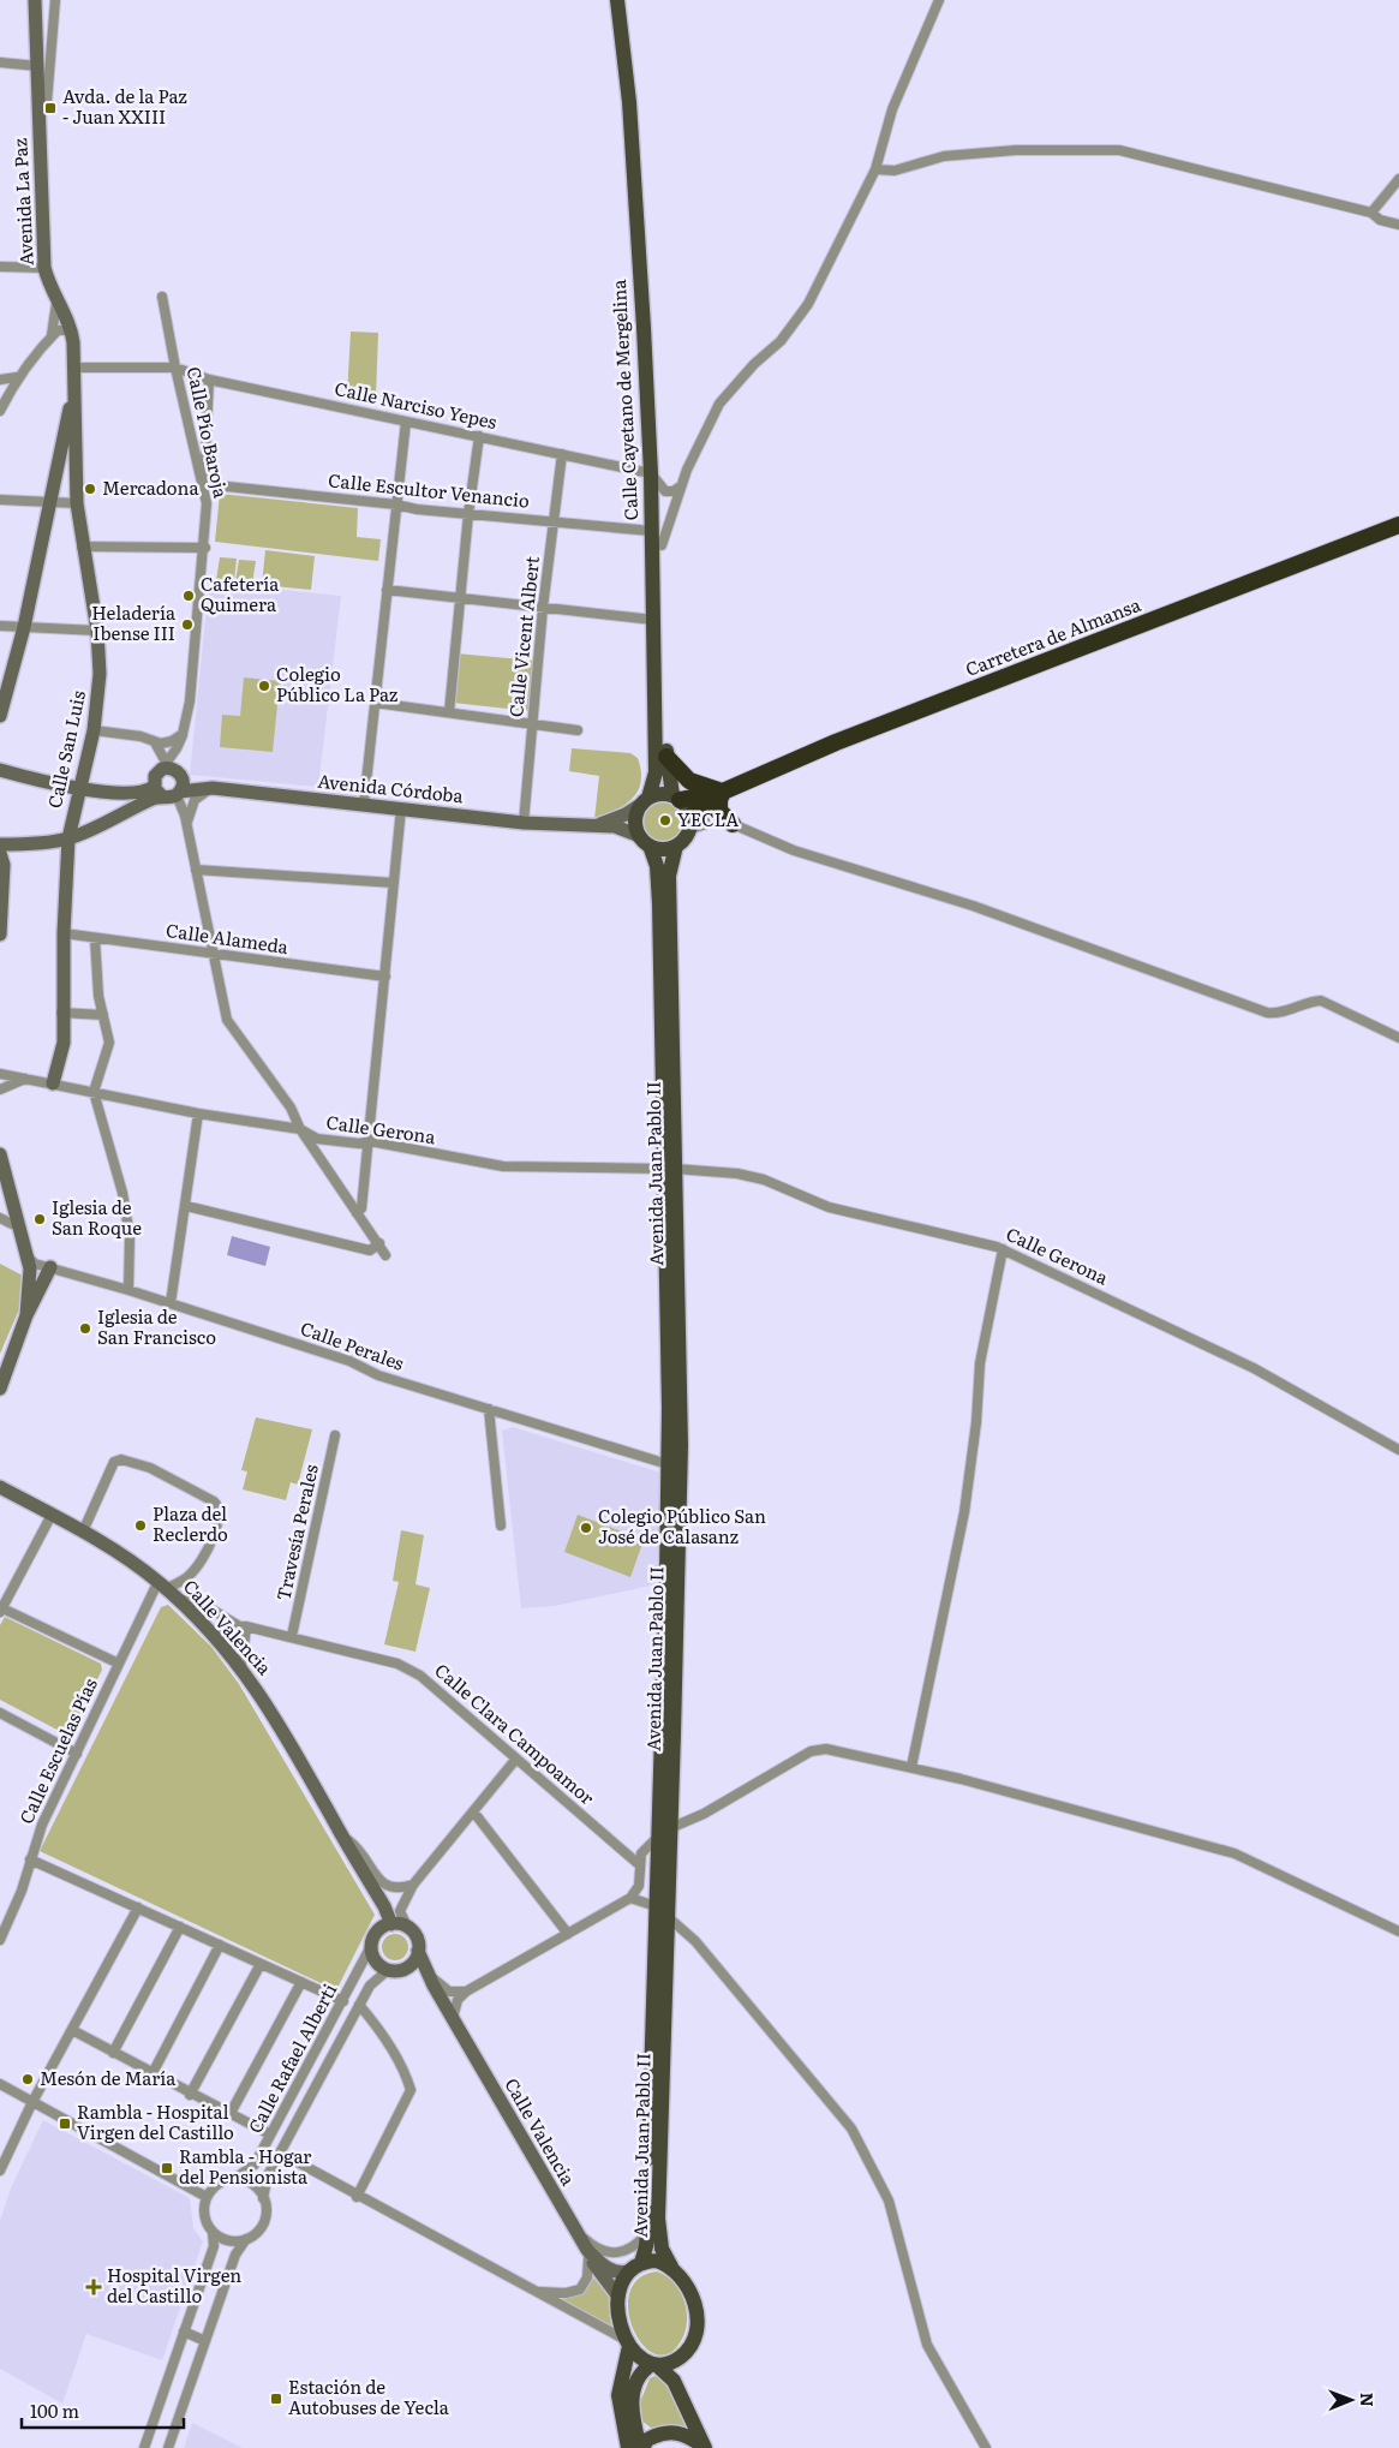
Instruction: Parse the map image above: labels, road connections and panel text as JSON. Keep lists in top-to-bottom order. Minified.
{"streets":{"highway":["Carretera de Almansa"],"main road":["Avenida La Paz","Calle Cayetano de Mergelina","Calle San Luis","Avenida Córdoba","Avenida Juan Pablo II","Calle Valencia"],"street":["Calle Narciso Yepes","Calle Pío Baroja","Calle Escultor Venancio","Calle Vicent Albert","Calle Alameda","Calle Gerona","Calle Perales","Travesía Perales","Calle Clara Campoamor","Calle Escuelas Pías","Calle Rafael Alberti"]},"crossings":[["Avenida La Paz","Calle Narciso Yepes"],["Avenida La Paz","Calle San Luis"],["Calle Cayetano de Mergelina","Calle Narciso Yepes"],["Calle Cayetano de Mergelina","Calle Escultor Venancio"],["Calle Cayetano de Mergelina","Avenida Córdoba"],["Calle Narciso Yepes","Calle Pío Baroja"],["Calle Narciso Yepes","Calle Vicent Albert"],["Calle Pío Baroja","Calle Escultor Venancio"],["Calle Escultor Venancio","Calle Vicent Albert"],["Calle Vicent Albert","Avenida Córdoba"],["Calle San Luis","Calle Alameda"],["Calle San Luis","Calle Gerona"],["Calle Gerona","Avenida Juan Pablo II"],["Avenida Juan Pablo II","Calle Perales"],["Avenida Juan Pablo II","Calle Valencia"],["Travesía Perales","Calle Clara Campoamor"],["Calle Valencia","Calle Clara Campoamor"],["Calle Valencia","Calle Escuelas Pías"],["Calle Valencia","Calle Rafael Alberti"]],"places":{"transit":["Avda. de la Paz - Juan XXIII","Rambla - Hospital Virgen del Castillo","Rambla - Hogar del Pensionista","Estación de Autobuses de Yecla"],"other":["Mercadona","Cafetería Quimera","Heladería Ibense III","Colegio Público La Paz","YECLA","Iglesia de San Roque","Iglesia de San Francisco","Plaza del Reclerdo","Colegio Público San José de Calasanz","Mesón de María"],"health":["Hospital Virgen del Castillo"]},"scale_bar":"100 m","north":"right"}
